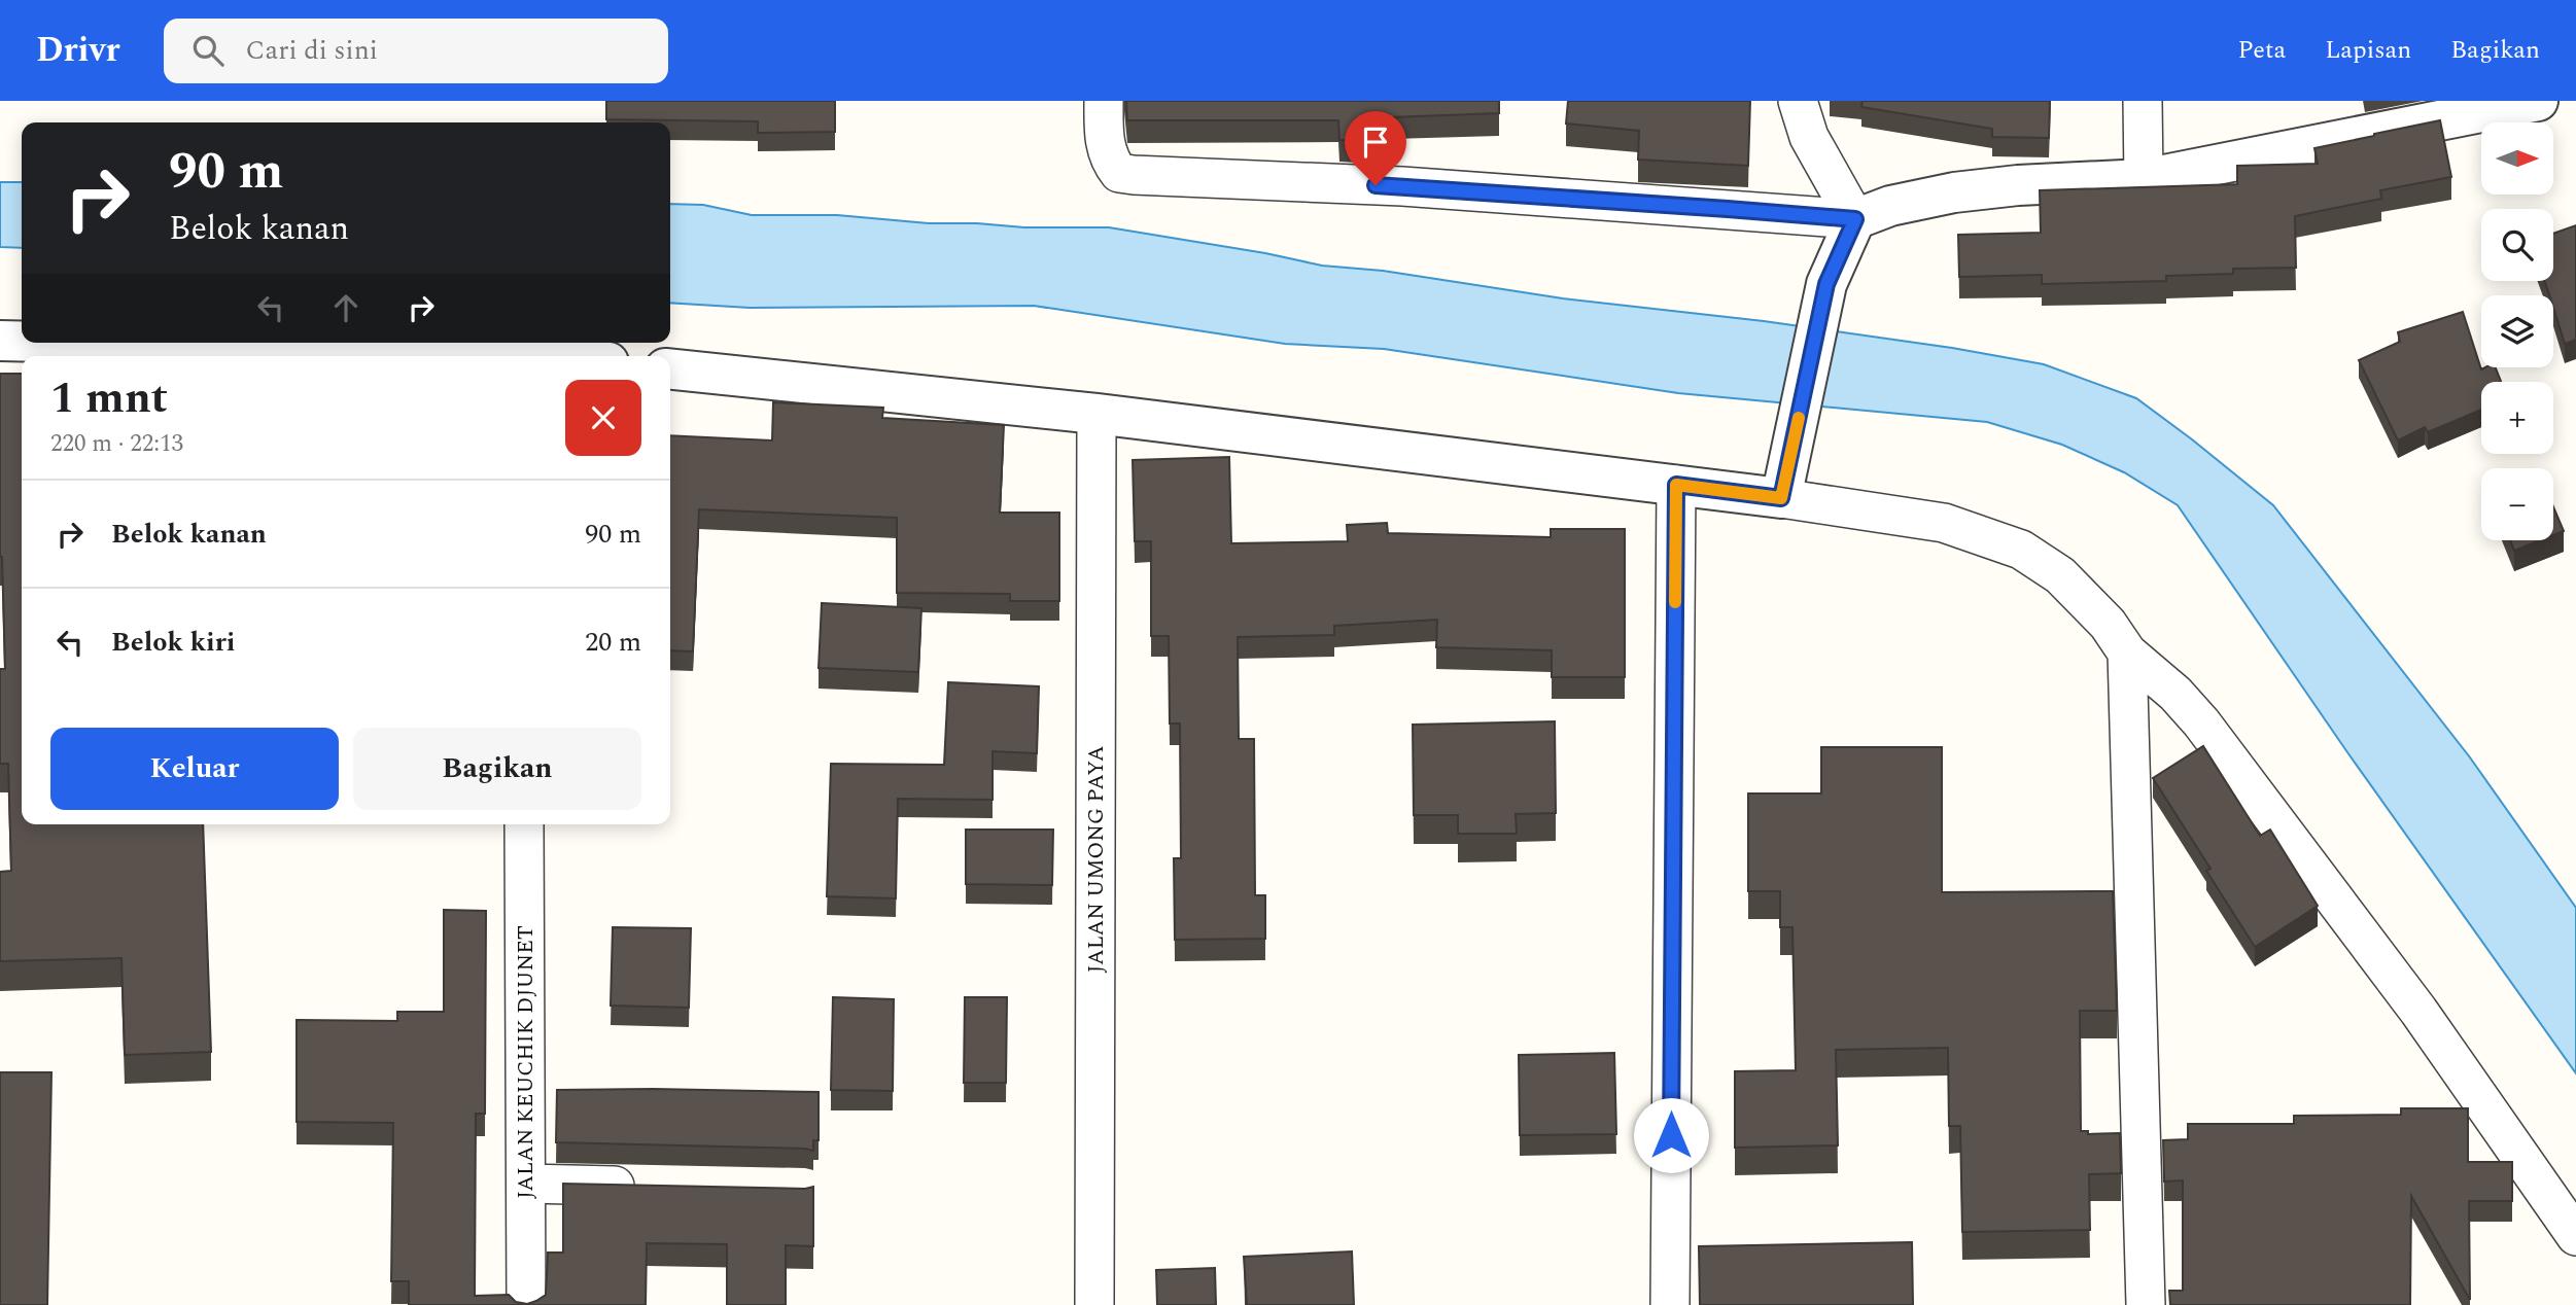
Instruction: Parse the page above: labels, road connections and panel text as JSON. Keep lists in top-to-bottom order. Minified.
{"streets":{"street":["JALAN UMONG PAYA","JALAN KEUCHIK DJUNET"]},"north":"right","page":{"header":"Drivr","search":"Cari di sini","nav":["Peta","Lapisan","Bagikan"],"map_buttons":["+","−"],"turn":["90 m","Belok kanan"],"heading":["1 mnt","220 m · 22:13"],"list":[{"name":"Belok kanan","value":"90 m"},{"name":"Belok kiri","value":"20 m"}],"buttons":["Keluar","Bagikan"]}}
